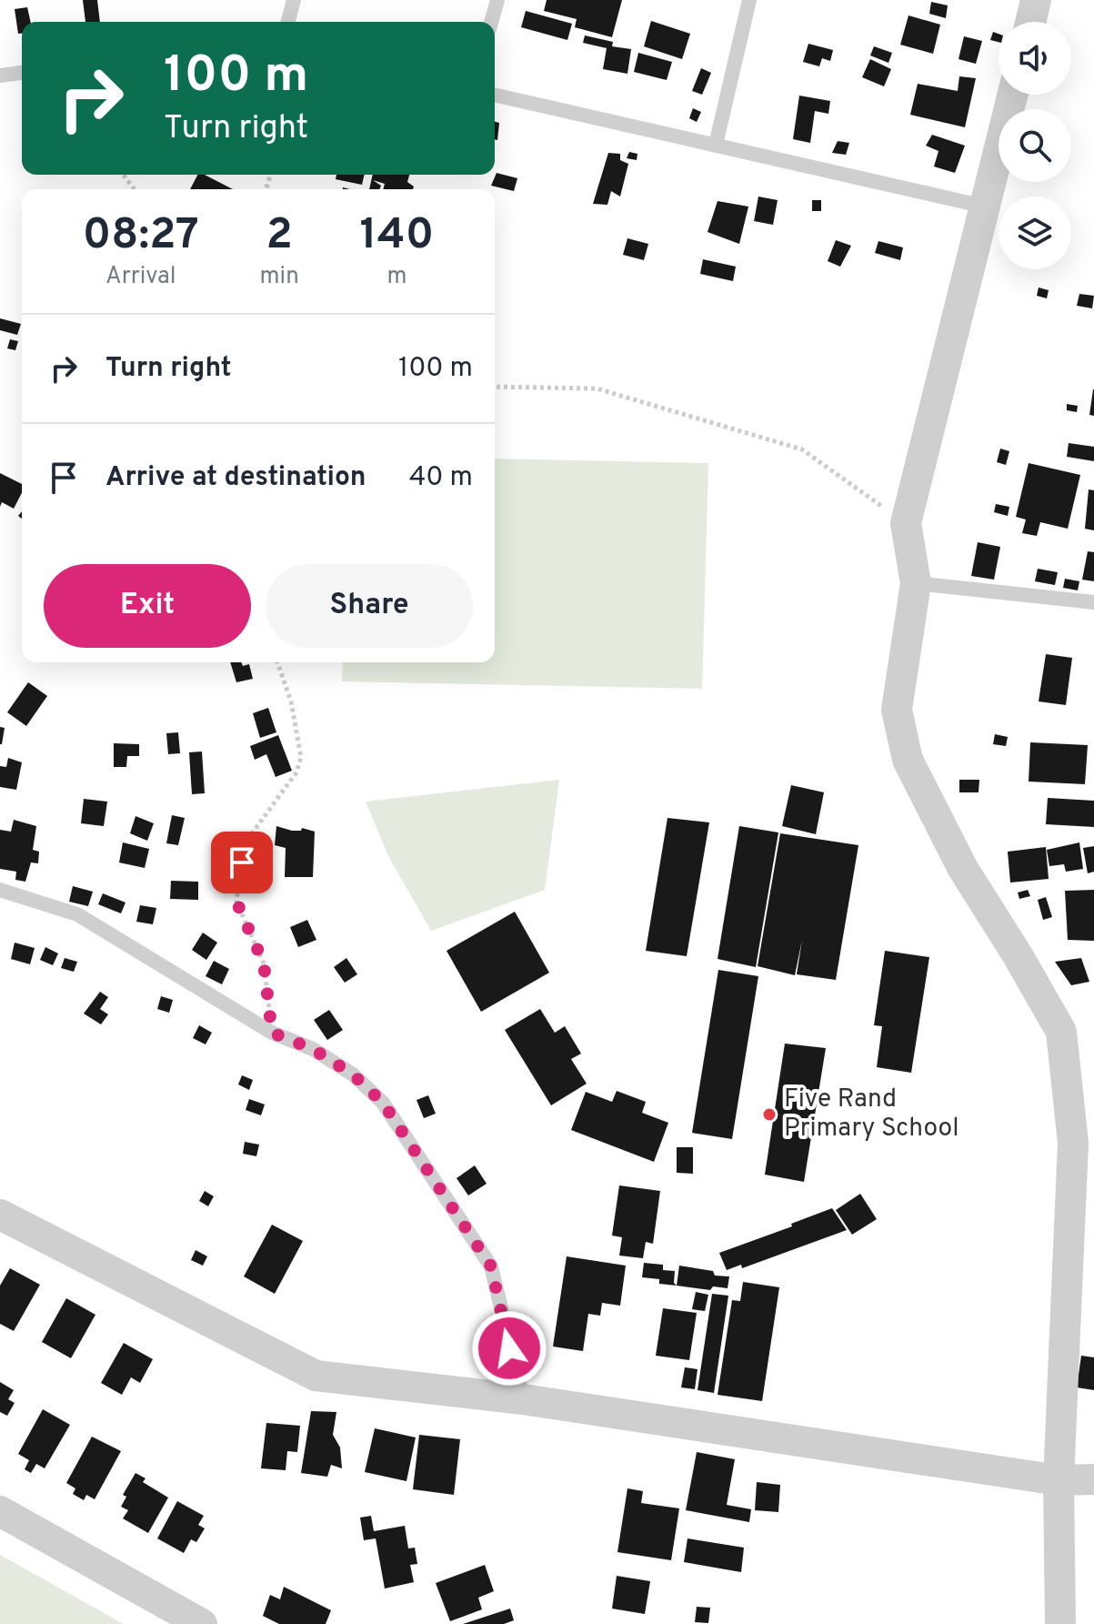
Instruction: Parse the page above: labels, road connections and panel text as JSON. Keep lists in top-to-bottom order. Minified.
{"places":["Five Rand Primary School"],"page":{"turn":["100 m","Turn right"],"eta":["08:27","Arrival","2","min","140","m"],"list":[{"name":"Turn right","value":"100 m"},{"name":"Arrive at destination","value":"40 m"}],"buttons":["Exit","Share"]}}
